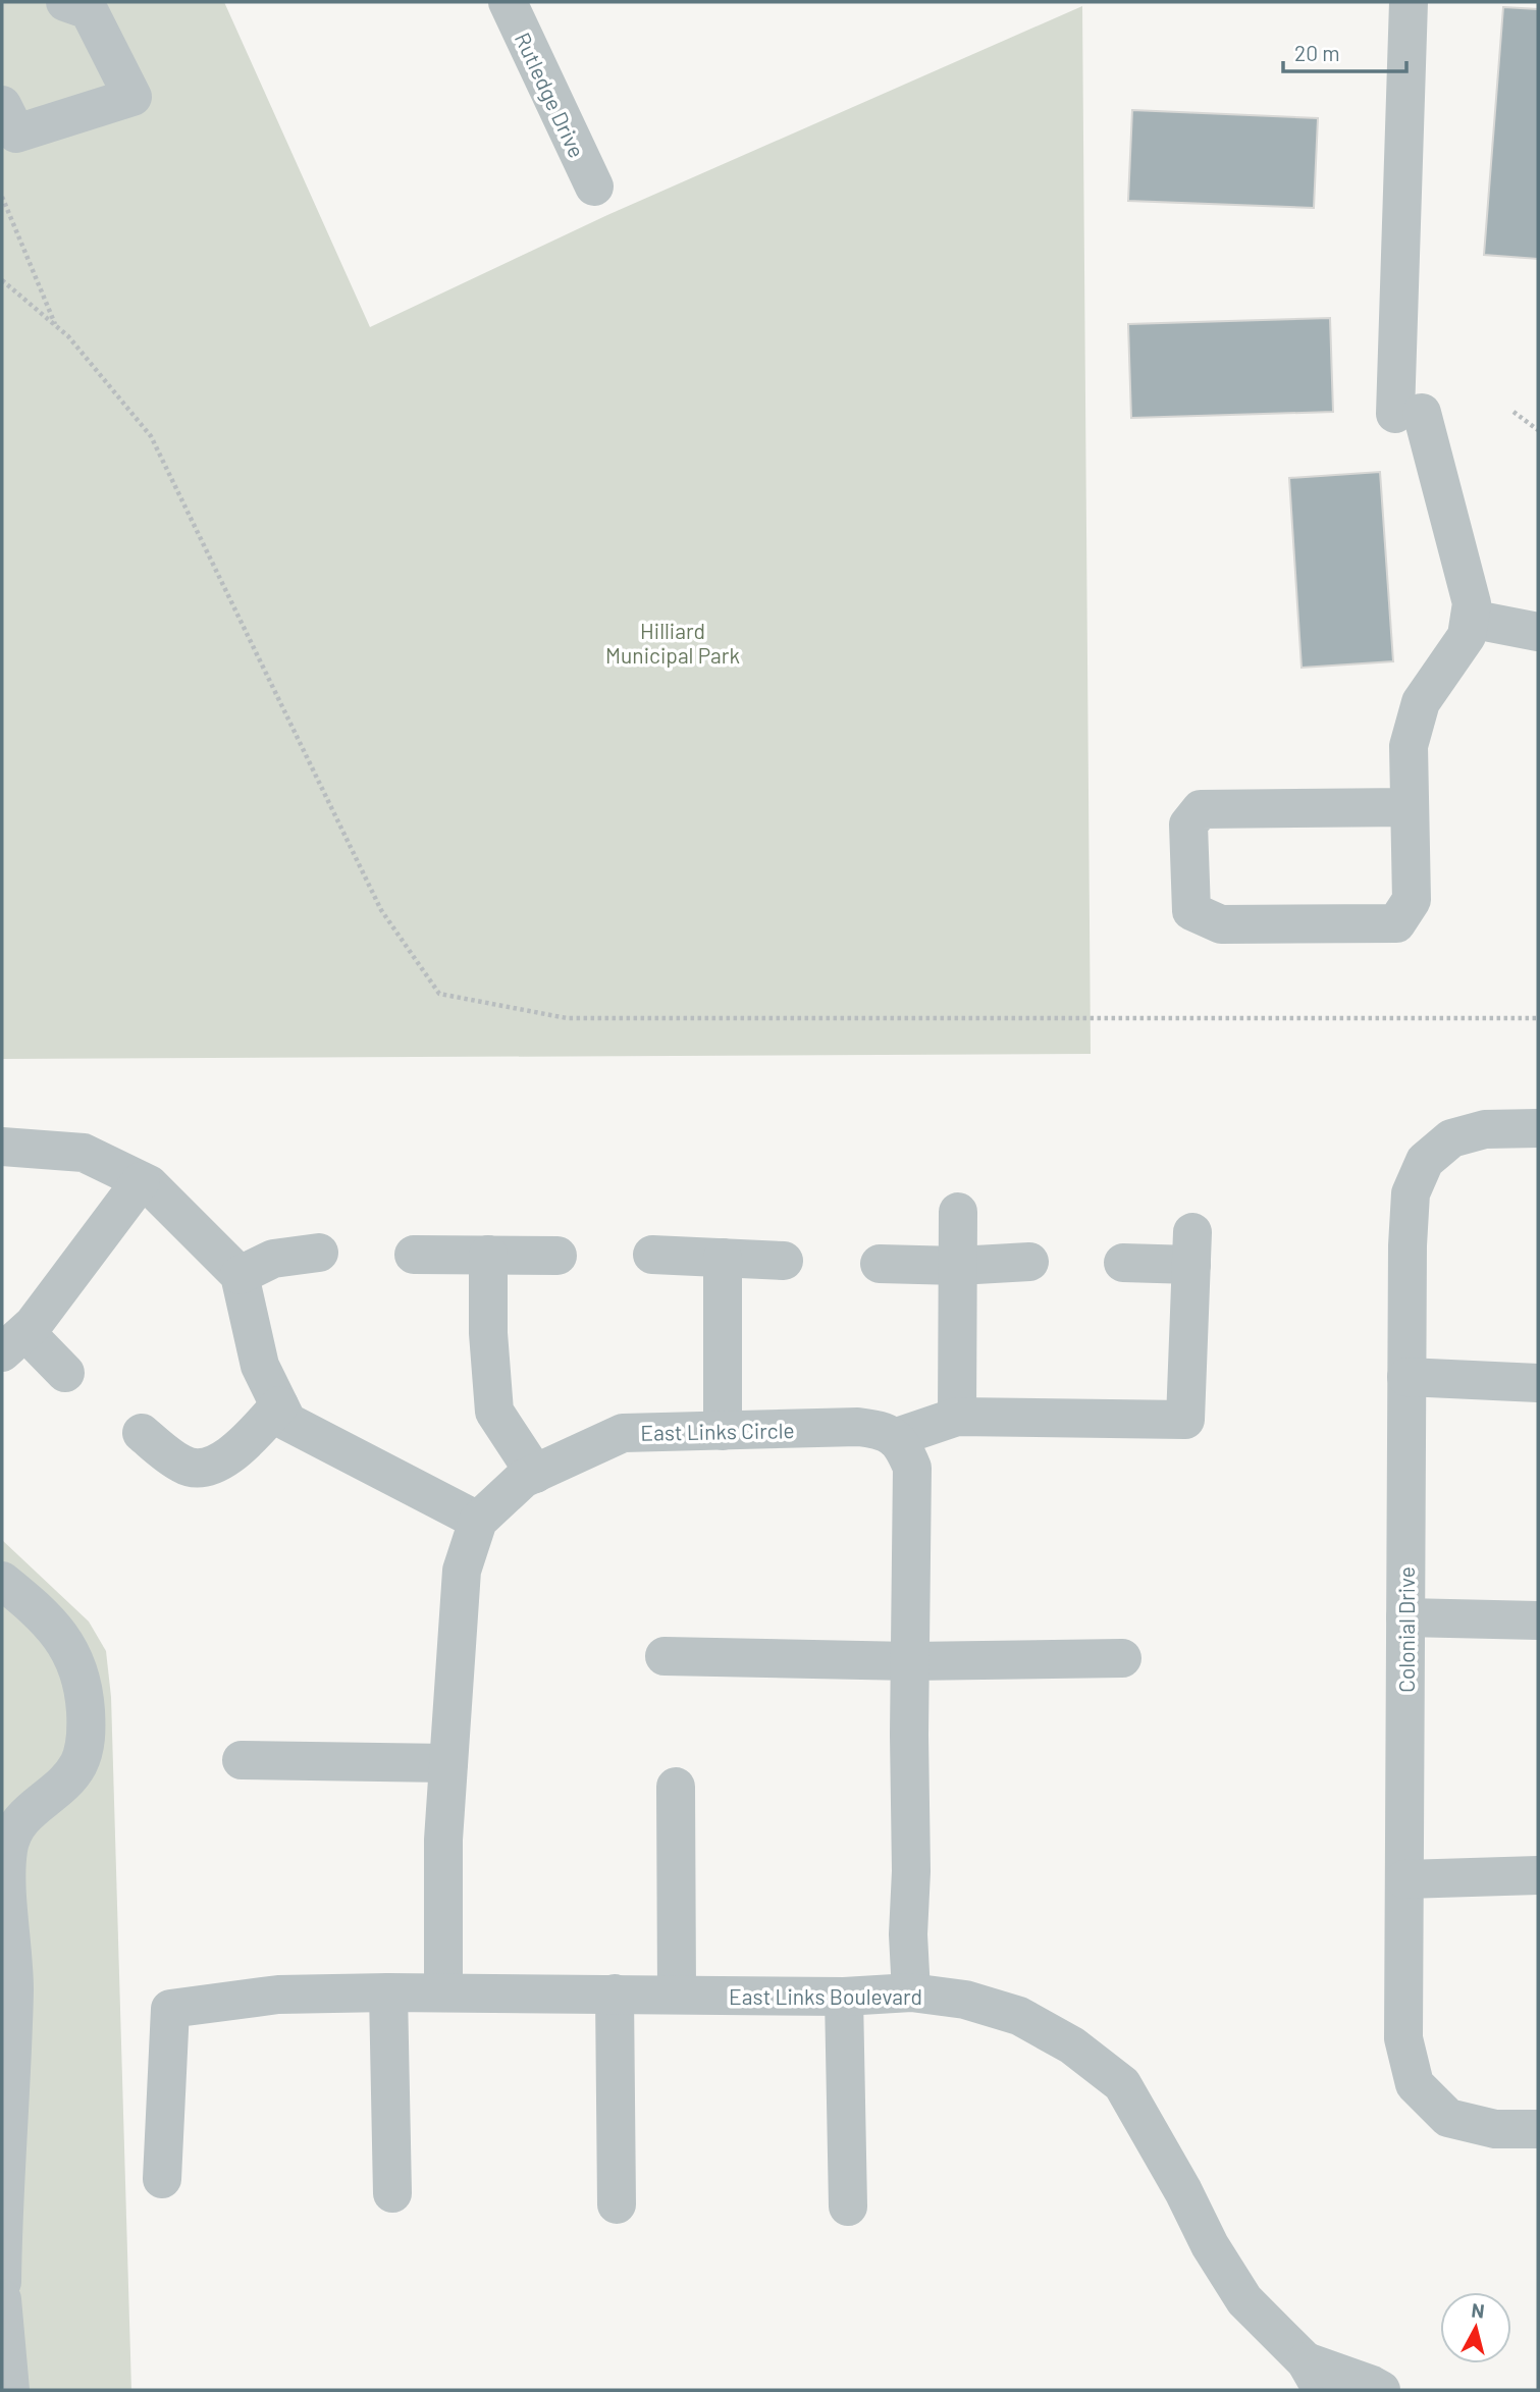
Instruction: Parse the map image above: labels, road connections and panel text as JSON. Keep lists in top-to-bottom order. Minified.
{"streets":{"street":["Rutledge Drive","East Links Circle","Colonial Drive","East Links Boulevard"]},"crossings":[["East Links Circle","East Links Boulevard"]],"parks":["Hilliard Municipal Park"],"scale_bar":"20 m","north":"top"}
